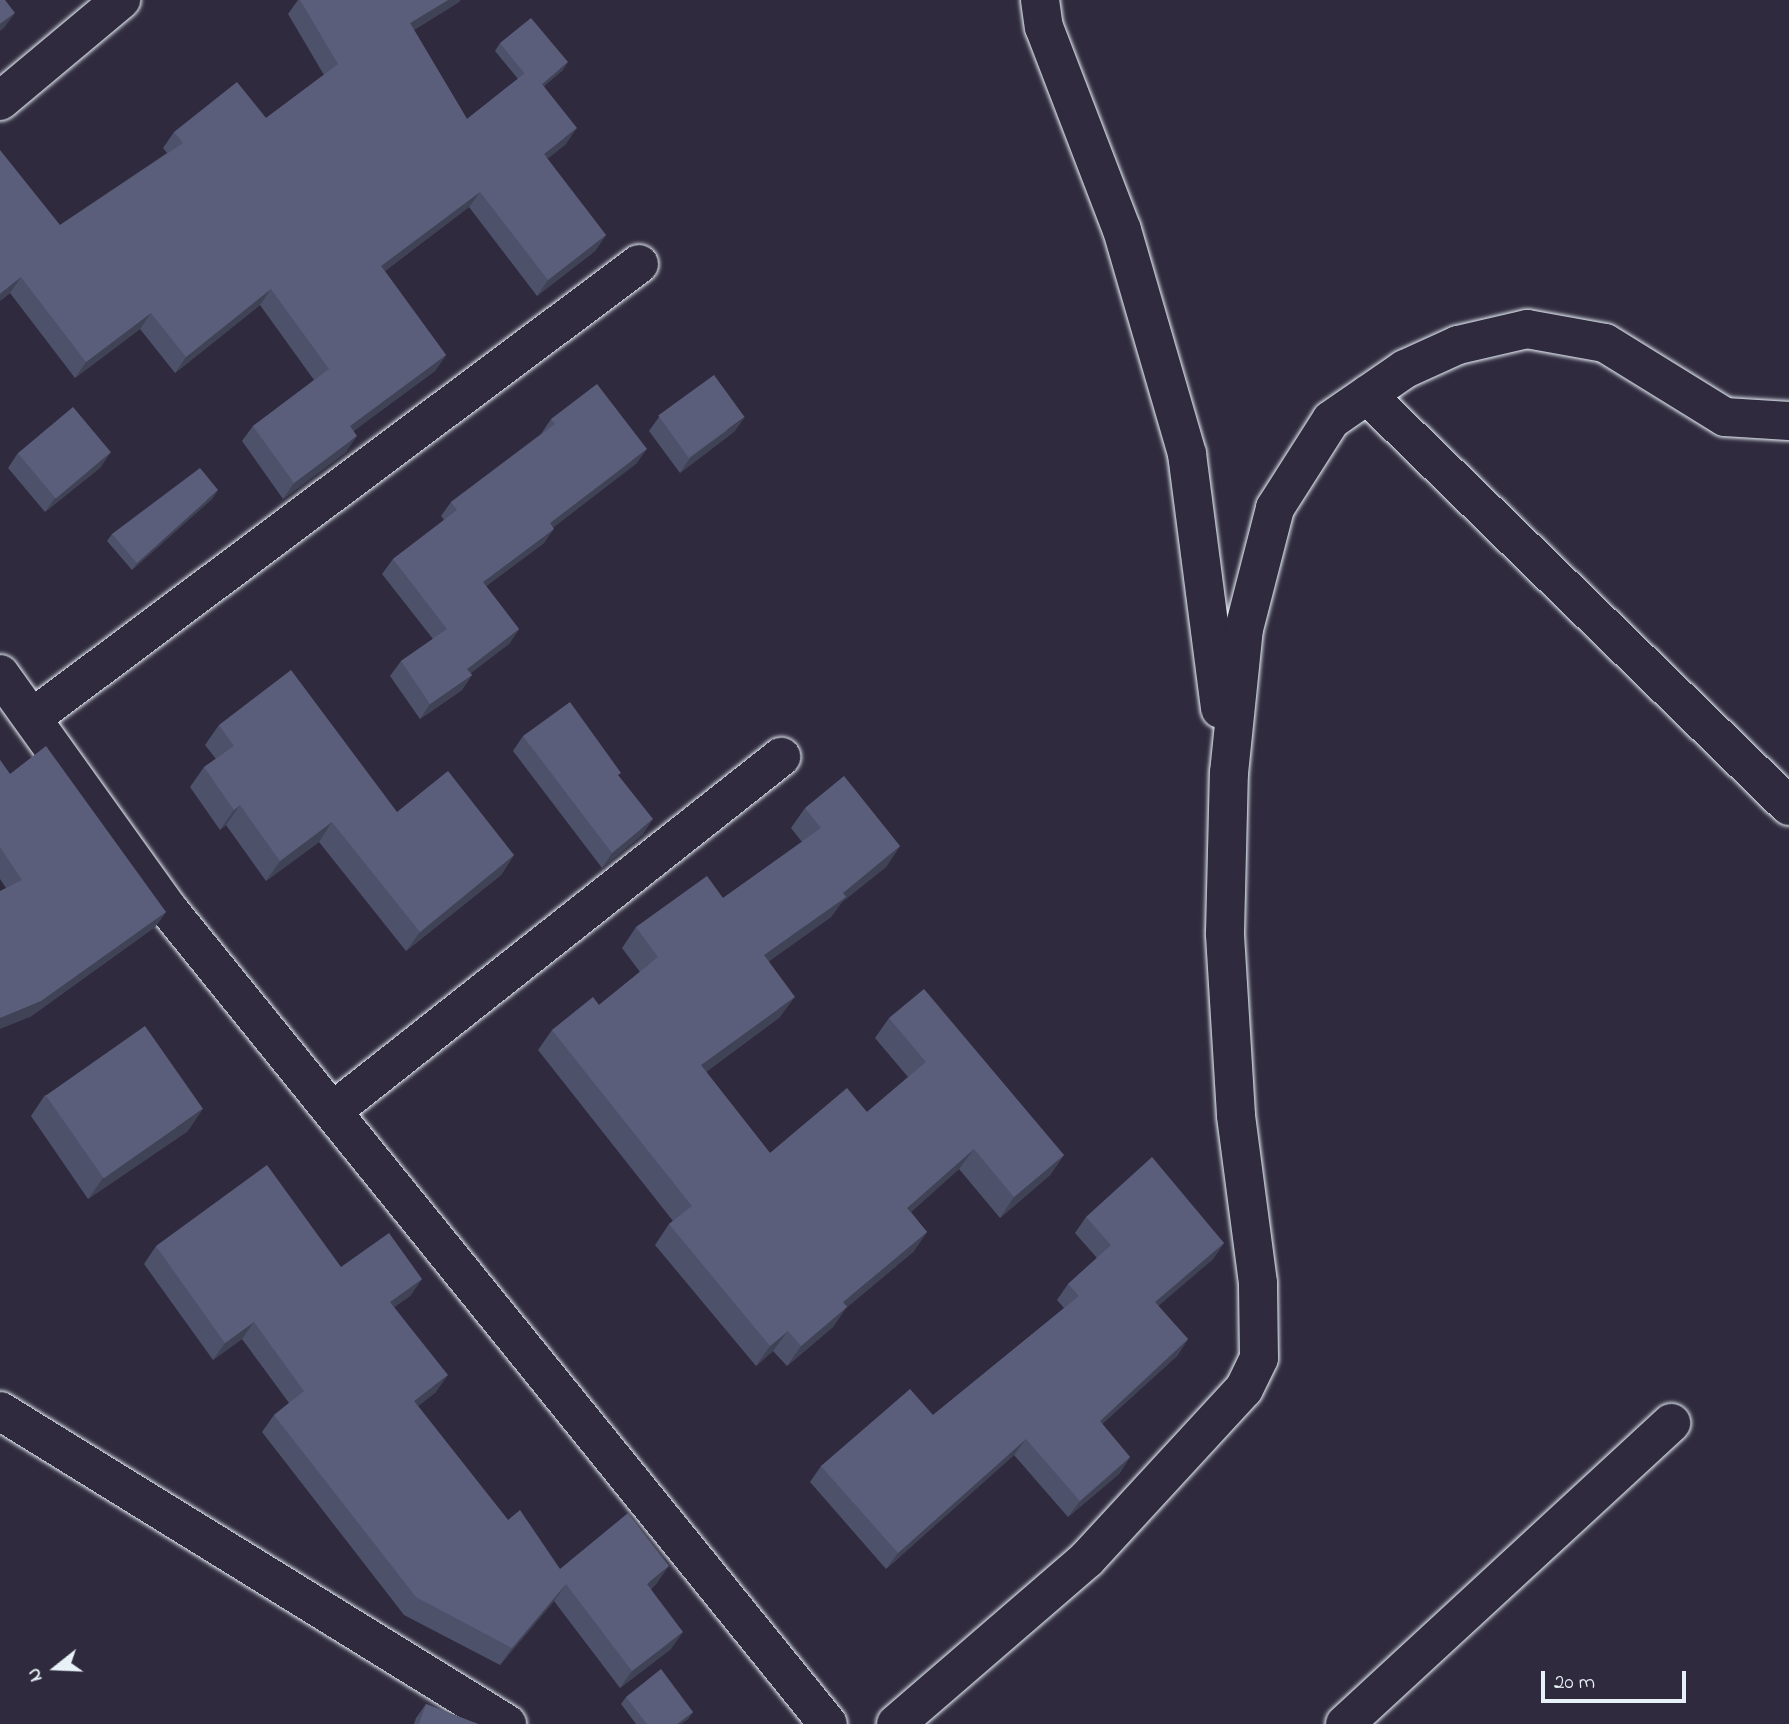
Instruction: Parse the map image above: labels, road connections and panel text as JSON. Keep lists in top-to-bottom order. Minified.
{"scale_bar":"20 m","north":"left"}
